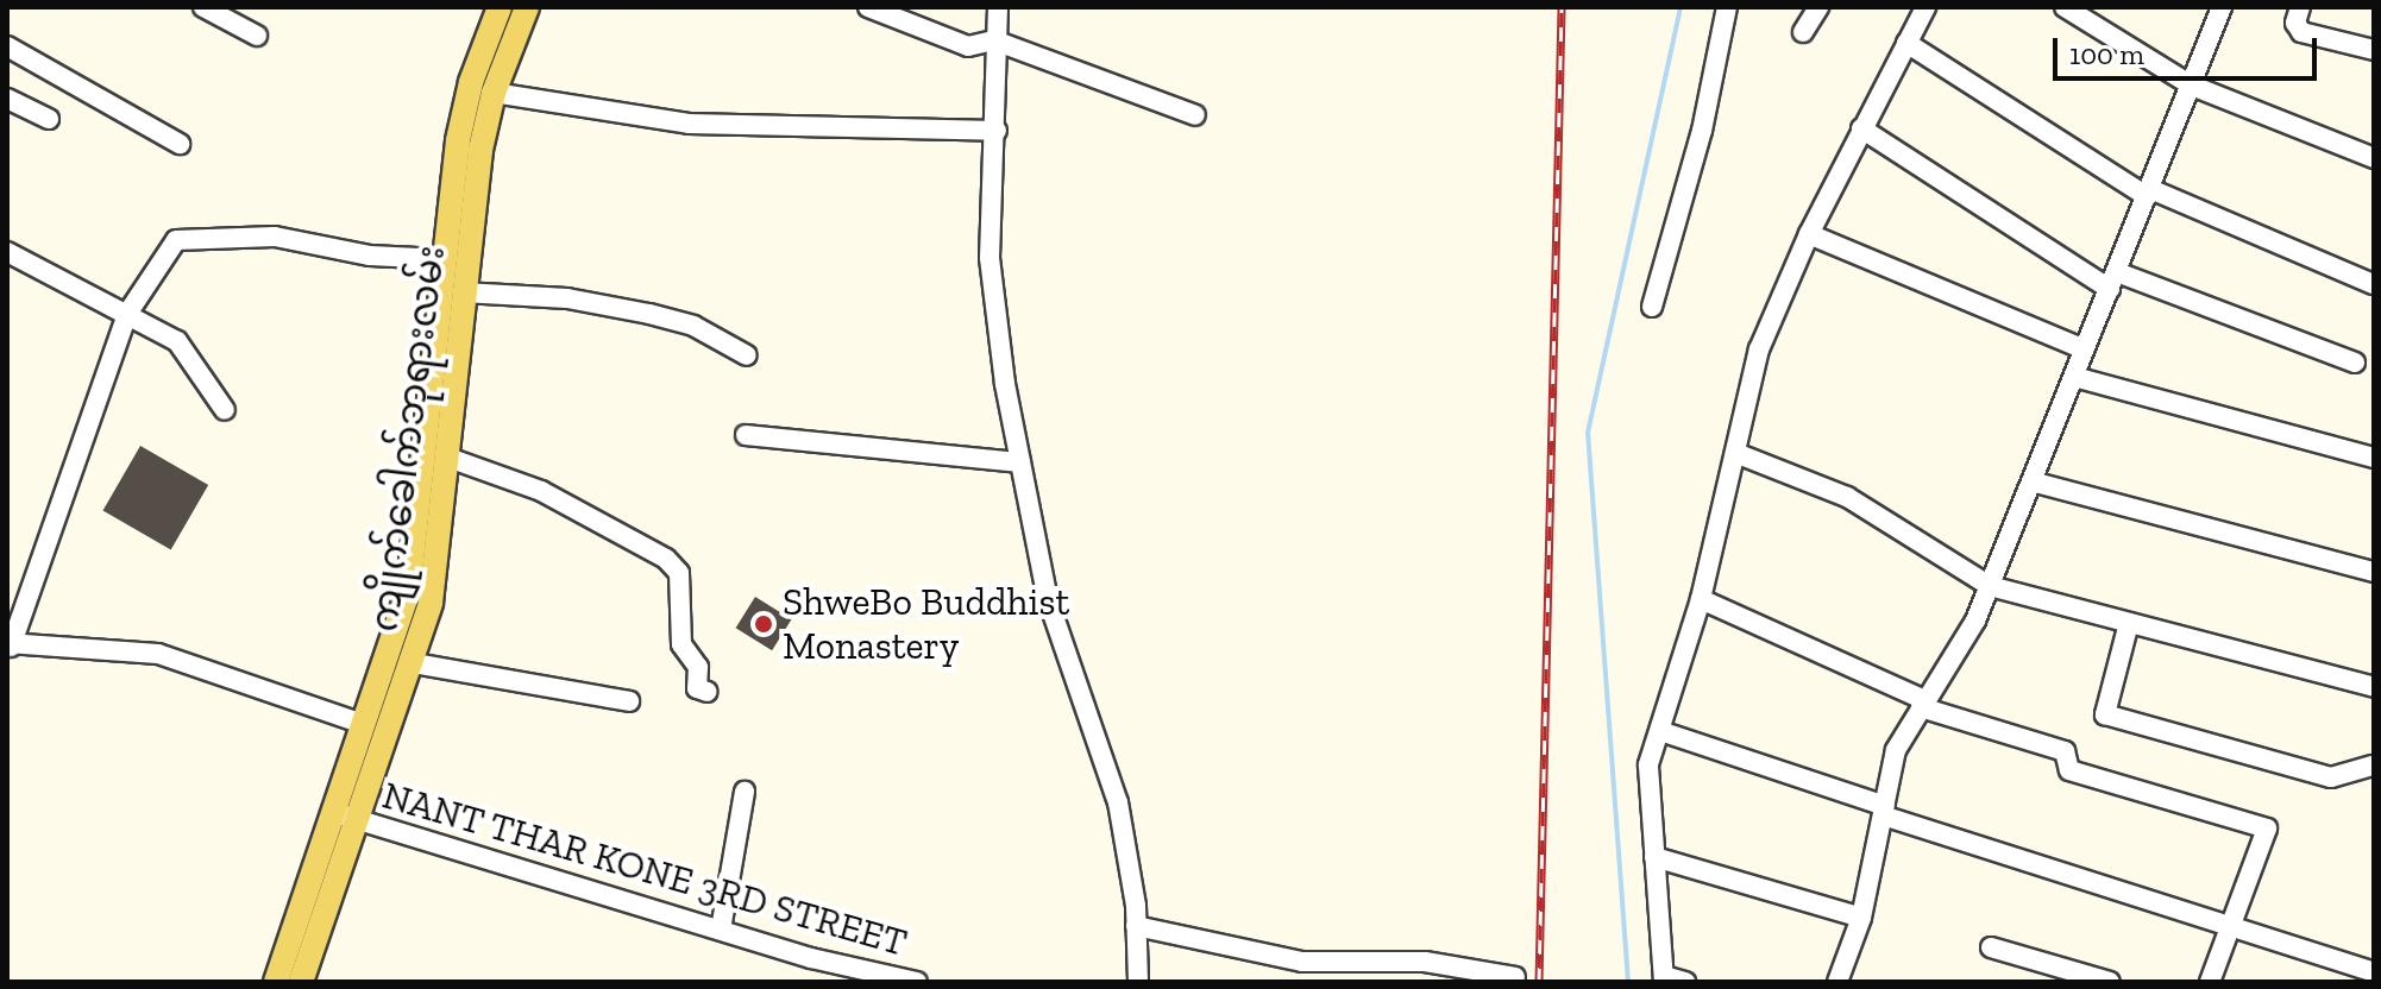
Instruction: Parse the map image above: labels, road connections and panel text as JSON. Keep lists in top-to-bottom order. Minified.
{"streets":{"main road":["ကျိုက်ခေါက်ဘုရားလမ်း"],"street":["NANT THAR KONE 3RD STREET"]},"crossings":[["ကျိုက်ခေါက်ဘုရားလမ်း","NANT THAR KONE 3RD STREET"]],"places":["ShweBo Buddhist Monastery"],"scale_bar":"100 m"}
